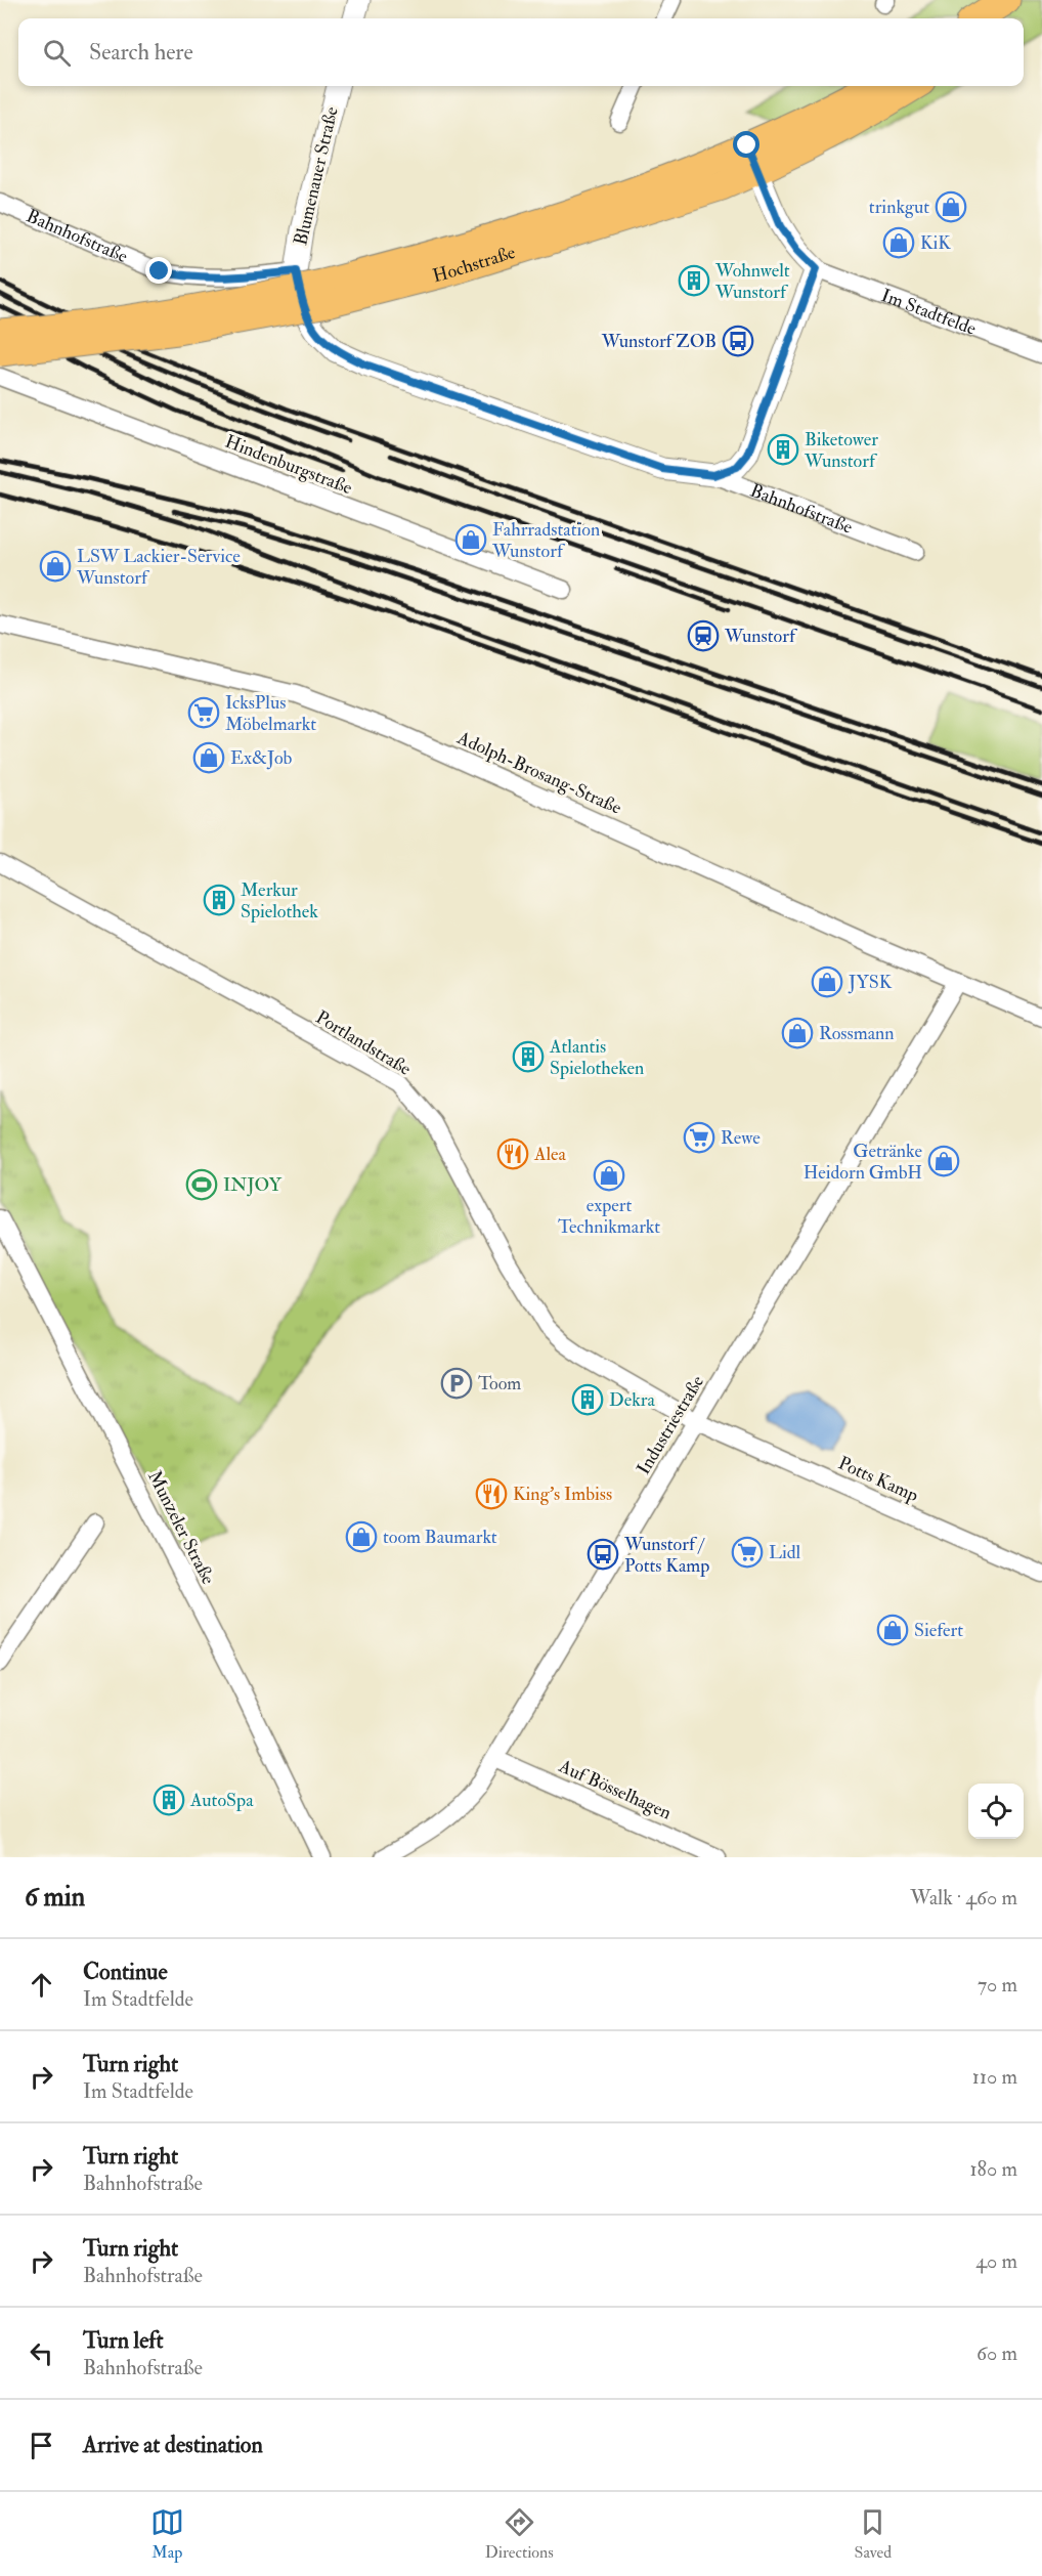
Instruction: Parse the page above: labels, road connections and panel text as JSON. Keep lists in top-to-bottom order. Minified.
{"streets":{"main road":["Hochstraße"],"street":["Blumenauer Straße","Bahnhofstraße","Im Stadtfelde","Hindenburgstraße","Adolph-Brosang-Straße","Portlandstraße","Industriestraße","Potts Kamp","Munzeler Straße","Auf Bösselhagen"]},"crossings":[["Blumenauer Straße","Bahnhofstraße"],["Hochstraße","Im Stadtfelde"],["Adolph-Brosang-Straße","Industriestraße"],["Portlandstraße","Industriestraße"],["Portlandstraße","Potts Kamp"],["Industriestraße","Potts Kamp"],["Industriestraße","Auf Bösselhagen"]],"places":{"shop":["trinkgut","KiK","Fahrradstation Wunstorf","LSW Lackier-Service Wunstorf","Ex&Job","JYSK","Rossmann","Getränke Heidorn GmbH","expert Technikmarkt","toom Baumarkt","Siefert"],"building":["Wohnwelt Wunstorf","Biketower Wunstorf","Merkur Spielothek","Atlantis Spielotheken","Dekra","AutoSpa"],"bus stop":["Wunstorf ZOB","Wunstorf / Potts Kamp"],"station":["Wunstorf"],"supermarket":["IcksPlus Möbelmarkt","Rewe","Lidl"],"restaurant":["Alea","King's Imbiss"],"sports":["INJOY"],"parking":["Toom"]},"page":{"search":"Search here","heading":["6 min","Walk · 460 m"],"list":[["Continue","Im Stadtfelde","70 m"],["Turn right","Im Stadtfelde","110 m"],["Turn right","Bahnhofstraße","180 m"],["Turn right","Bahnhofstraße","40 m"],["Turn left","Bahnhofstraße","60 m"],"Arrive at destination"],"nav":["Map","Directions","Saved"]}}
